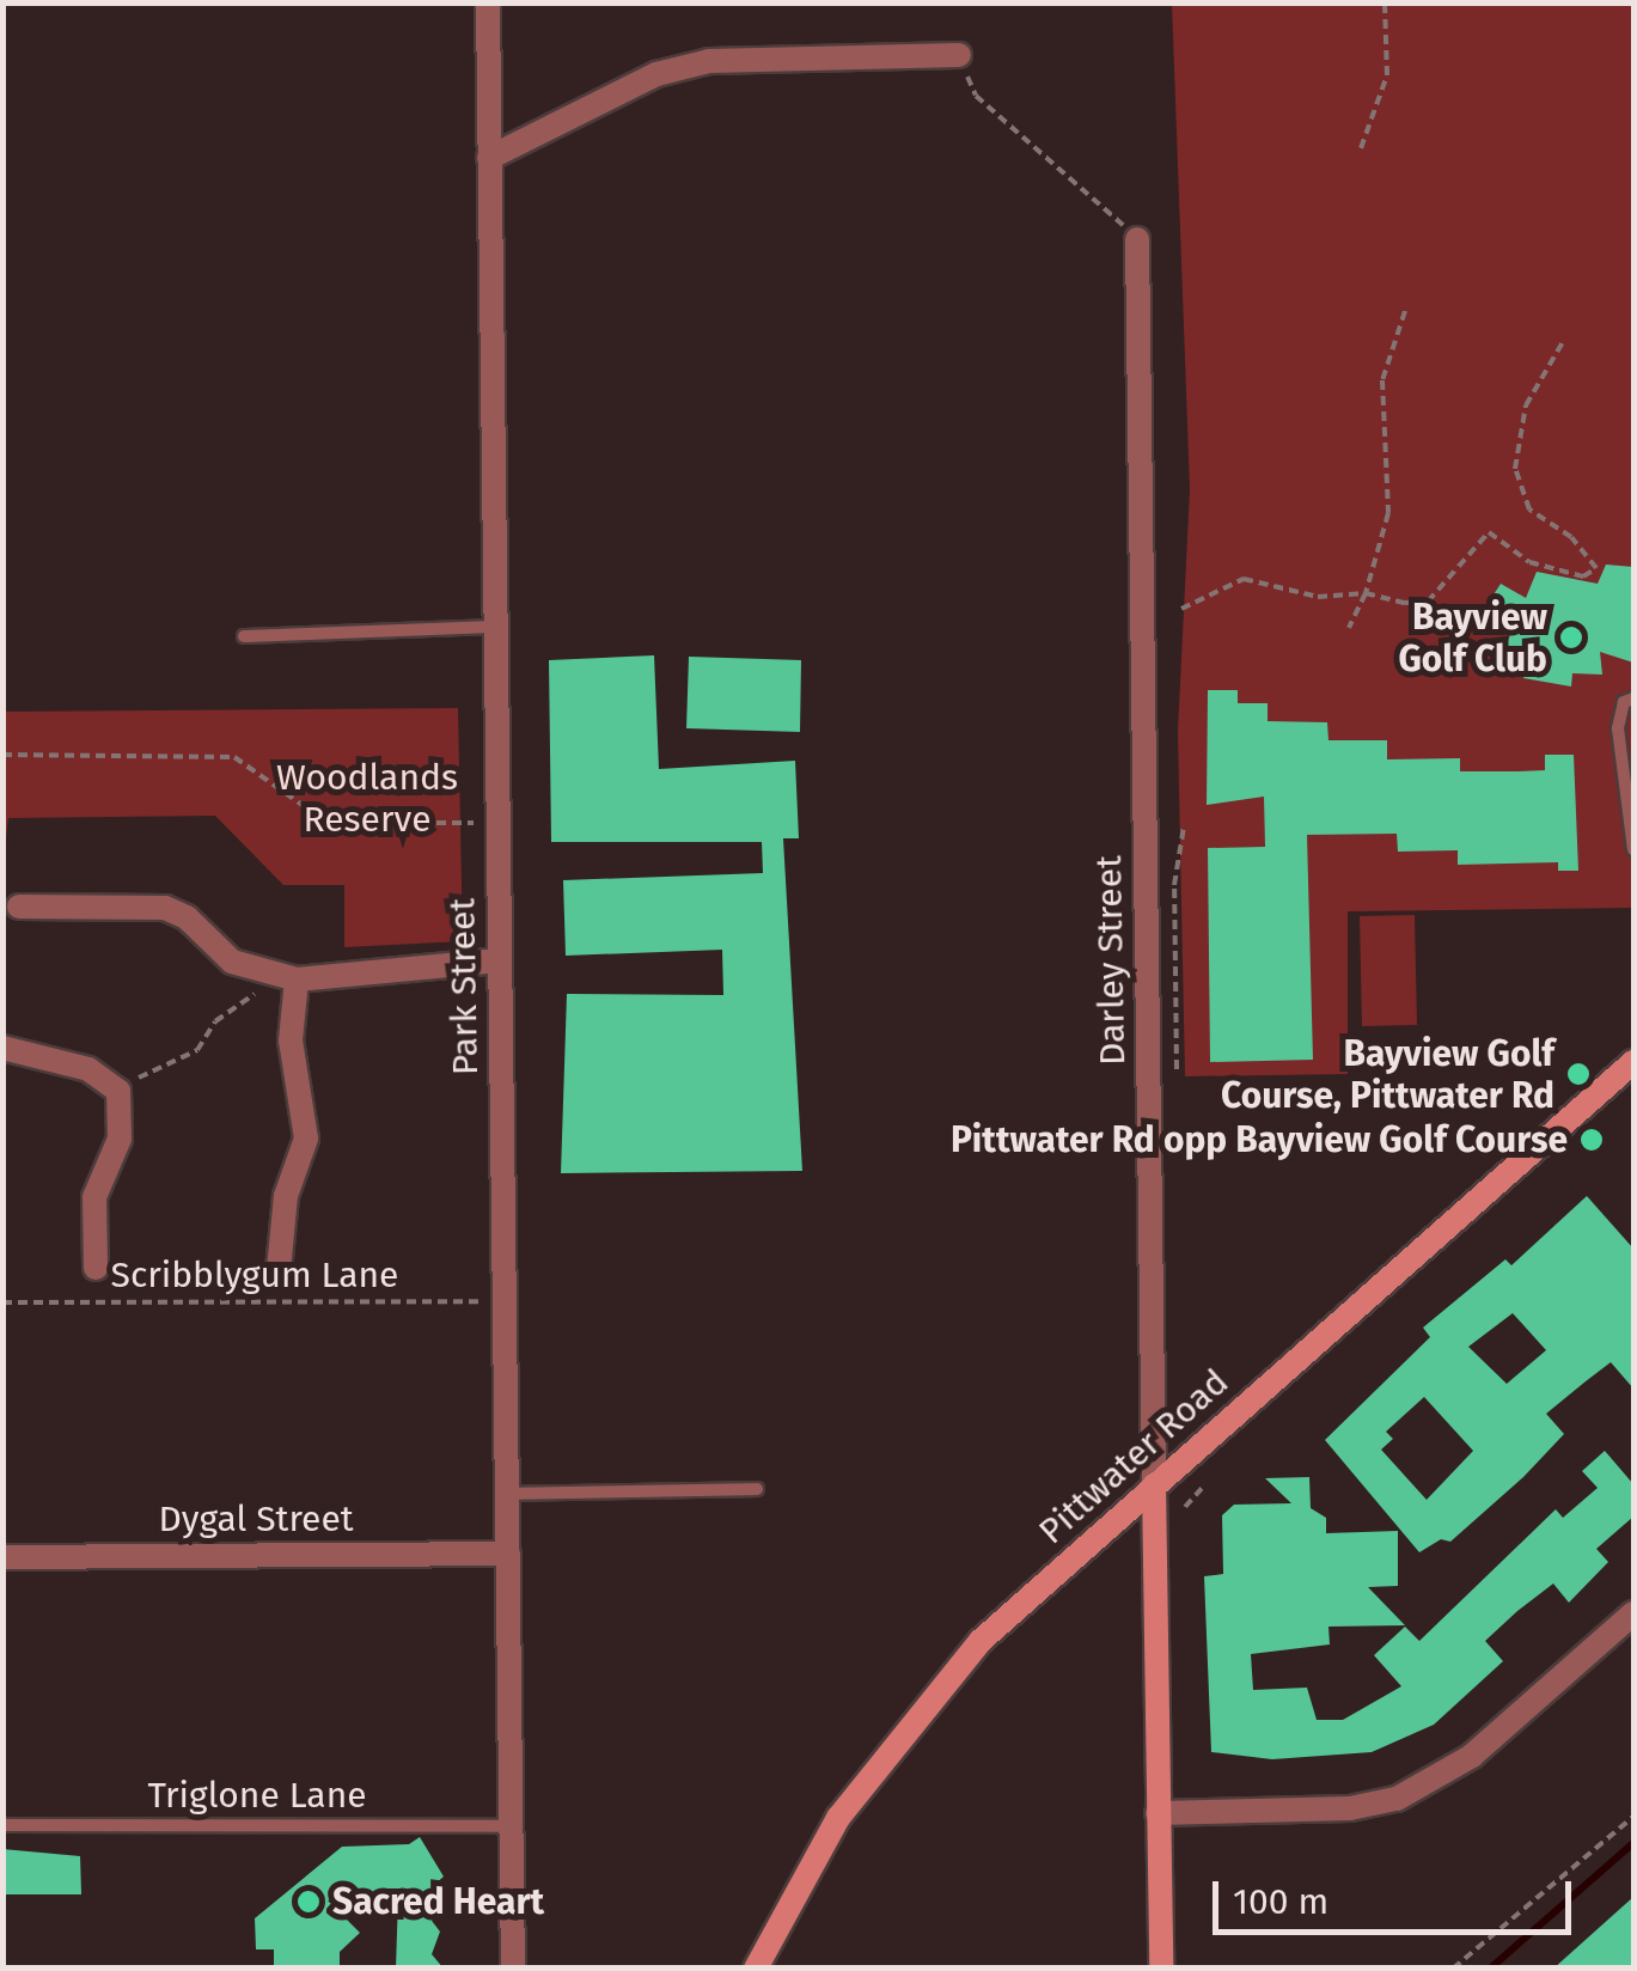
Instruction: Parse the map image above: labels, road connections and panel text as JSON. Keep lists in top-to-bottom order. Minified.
{"streets":{"main road":["Darley Street","Pittwater Road"],"street":["Park Street","Dygal Street"],"lane":["Triglone Lane"],"path":["Scribblygum Lane"]},"crossings":[["Darley Street","Pittwater Road"],["Park Street","Scribblygum Lane"],["Park Street","Dygal Street"],["Park Street","Triglone Lane"]],"parks":["Woodlands Reserve"],"places":["Bayview Golf Club","Bayview Golf Course, Pittwater Rd","Pittwater Rd opp Bayview Golf Course","Sacred Heart"],"scale_bar":"100 m"}
